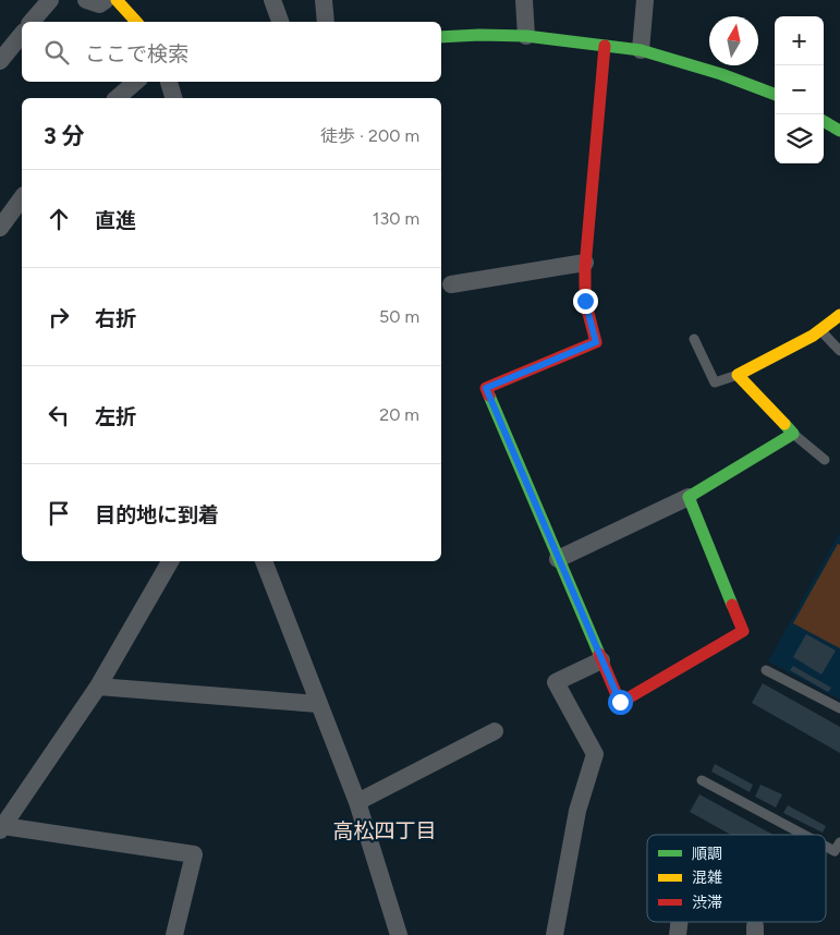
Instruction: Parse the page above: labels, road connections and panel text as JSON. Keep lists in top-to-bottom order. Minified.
{"districts":["高松四丁目"],"legend":["順調","混雑","渋滞"],"north":"top","page":{"map_buttons":["+","−"],"search":"ここで検索","heading":["3 分","徒歩 · 200 m"],"list":[["直進","130 m"],["右折","50 m"],["左折","20 m"],"目的地に到着"]}}
